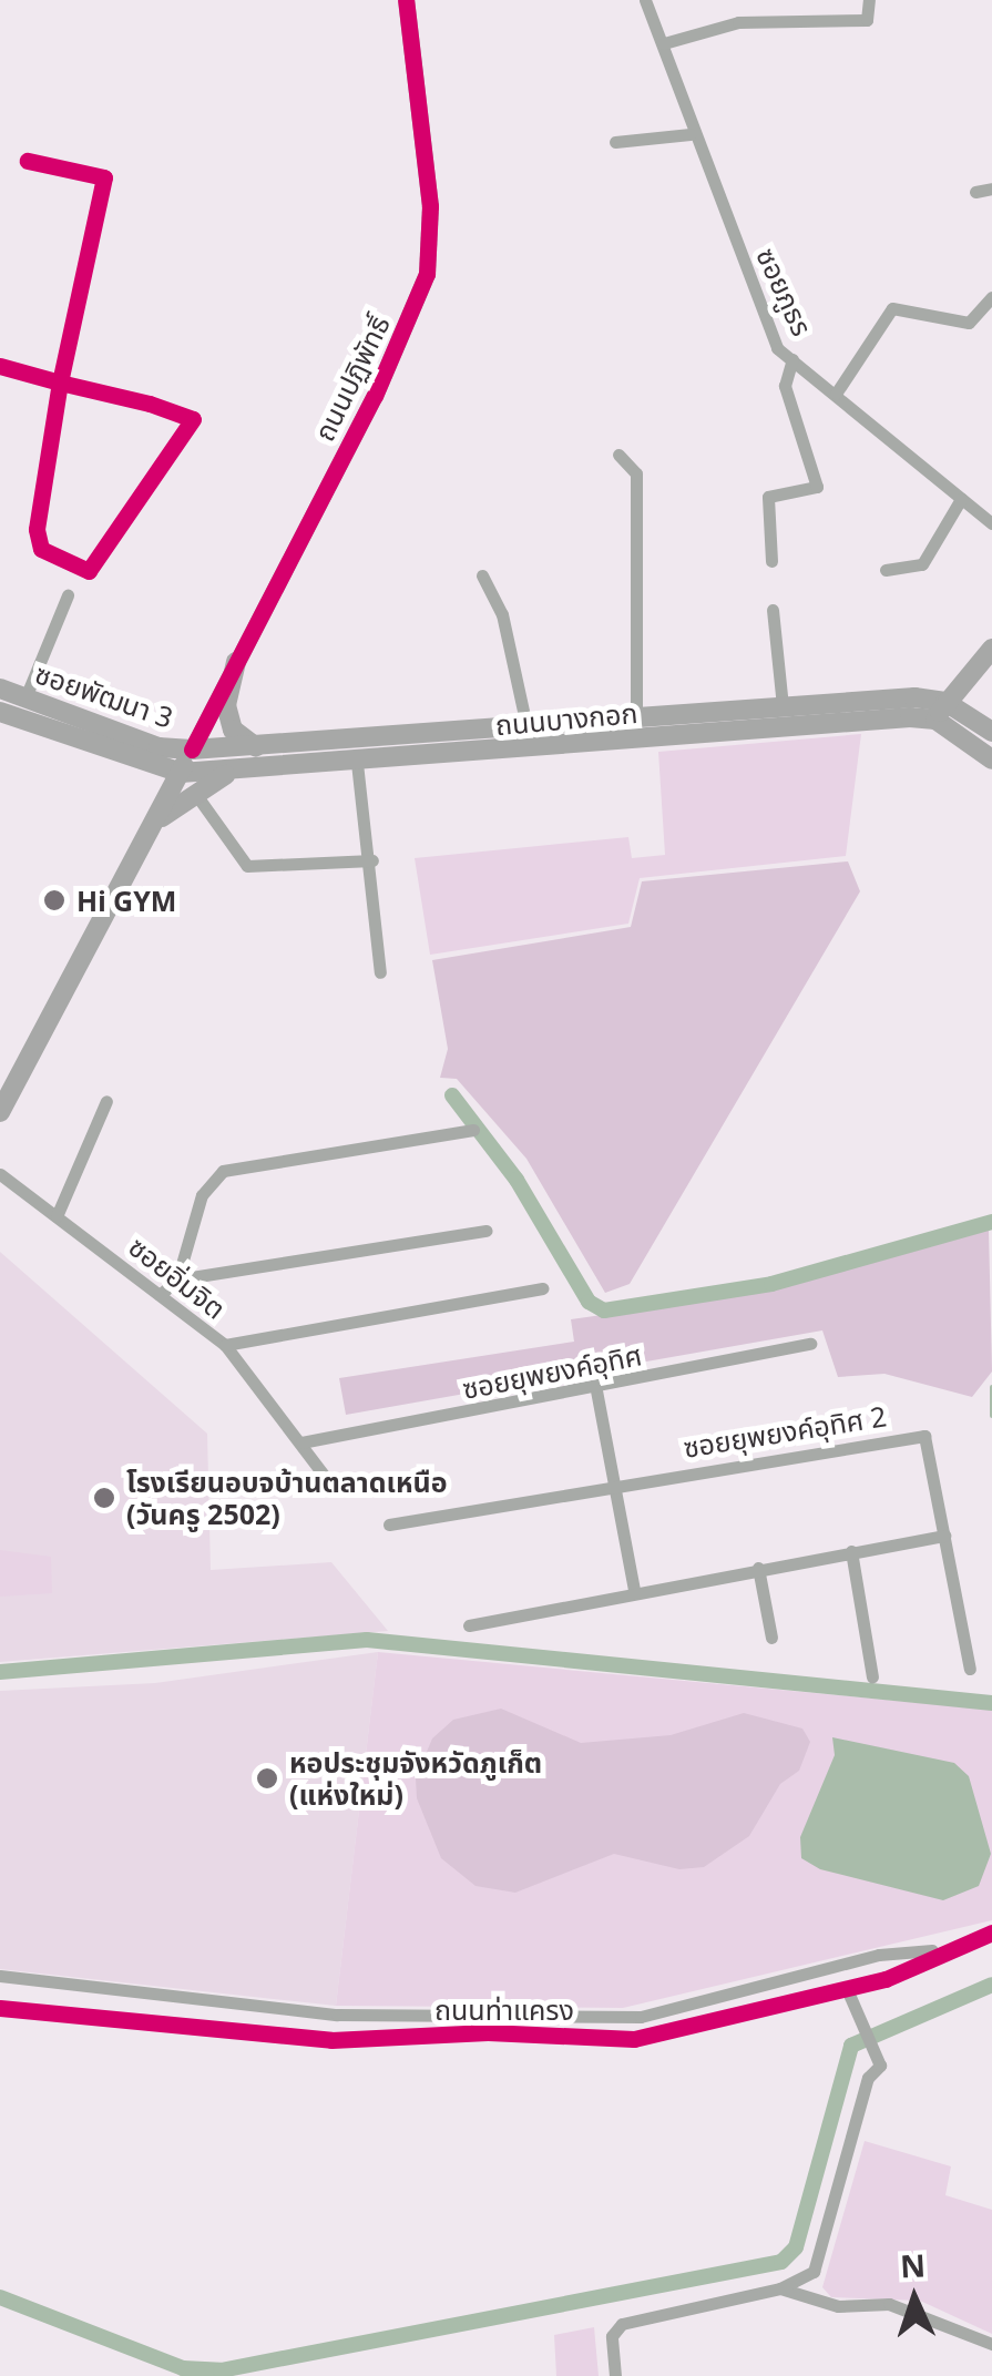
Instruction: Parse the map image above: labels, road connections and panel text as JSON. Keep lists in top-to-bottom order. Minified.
{"streets":{"main road":["ซอยพัฒนา 3","ถนนบางกอก"],"street":["ซอยภูธร","ถนนปฏิพัทธิ์","ซอยอิ่มจิต","ซอยยุพยงค์อุทิศ","ซอยยุพยงค์อุทิศ 2","ถนนท่าแครง"]},"crossings":[["ถนนปฏิพัทธิ์","ซอยพัฒนา 3"],["ถนนปฏิพัทธิ์","ถนนบางกอก"],["ซอยพัฒนา 3","ถนนบางกอก"],["ซอยอิ่มจิต","ซอยยุพยงค์อุทิศ"]],"places":["Hi GYM","โรงเรียนอบจบ้านตลาดเหนือ (วันครู 2502)","หอประชุมจังหวัดภูเก็ต (แห่งใหม่)"],"north":"top"}
